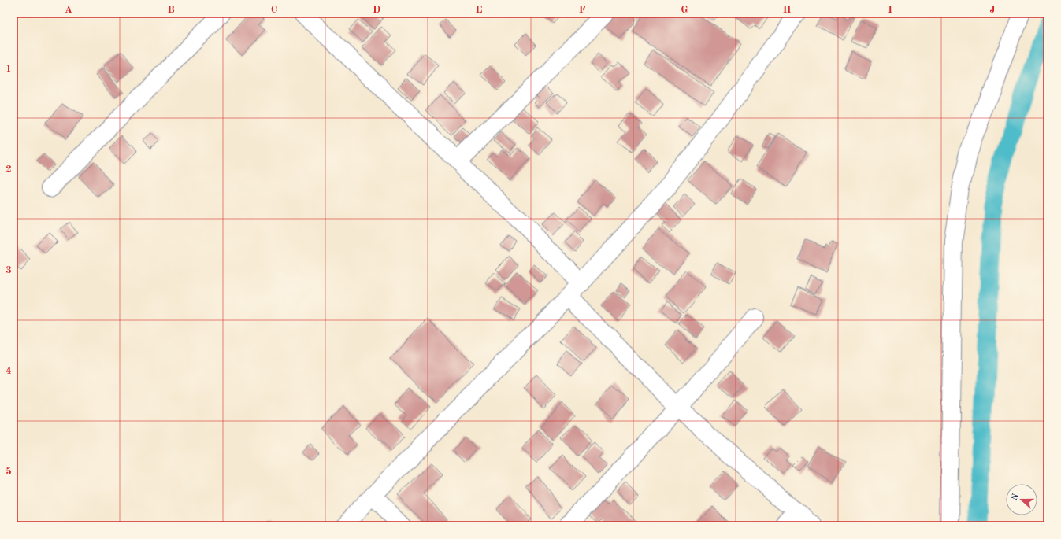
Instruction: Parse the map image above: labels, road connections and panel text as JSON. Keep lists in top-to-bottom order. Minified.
{"north":"left","grid":{"columns":["A","B","C","D","E","F","G","H","I","J"],"rows":["1","2","3","4","5"]}}
